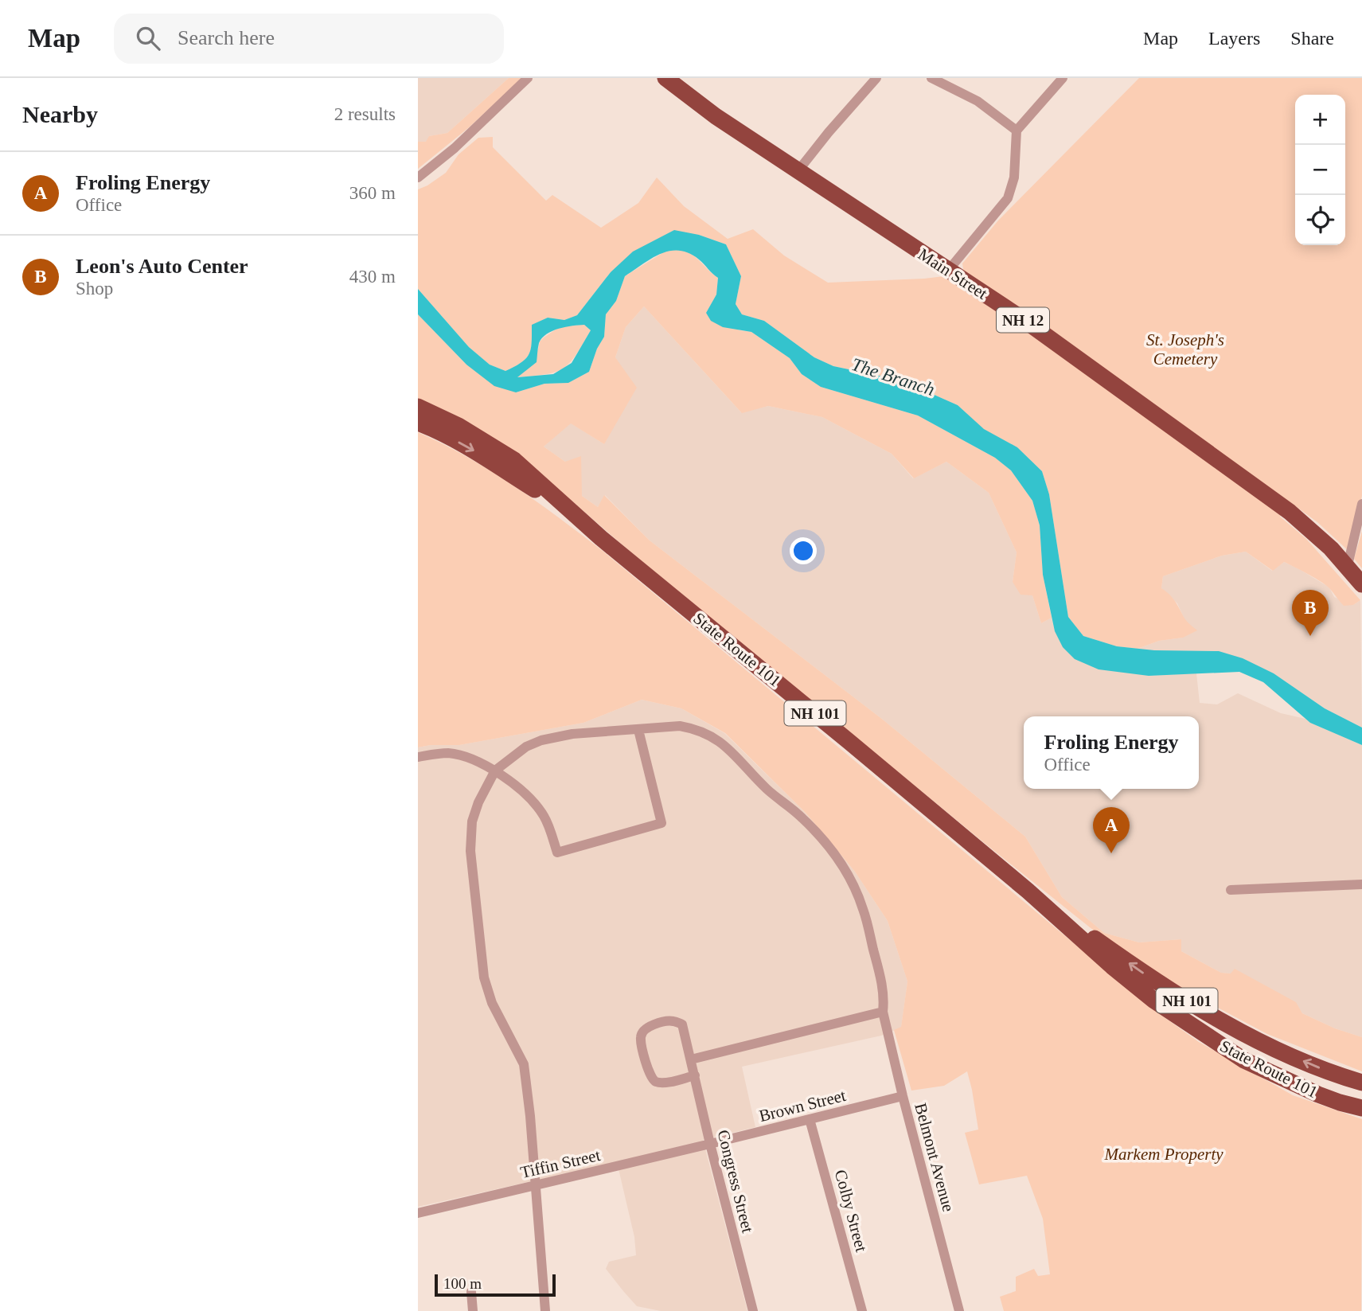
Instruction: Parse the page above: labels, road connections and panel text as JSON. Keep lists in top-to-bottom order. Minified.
{"streets":{"highway":["Main Street","NH 12","State Route 101","NH 101"],"street":["Brown Street","Belmont Avenue","Tiffin Street","Congress Street","Colby Street"]},"crossings":[["Brown Street","Belmont Avenue"],["Brown Street","Tiffin Street"],["Brown Street","Congress Street"],["Brown Street","Colby Street"],["Tiffin Street","Congress Street"]],"water":["The Branch"],"parks":["St. Joseph's Cemetery","Markem Property"],"scale_bar":"100 m","page":{"header":"Map","search":"Search here","nav":["Map","Layers","Share"],"heading":["Nearby","2 results"],"map_buttons":["+","−"],"list":[{"mark":"A","name":"Froling Energy","note":"Office","value":"360 m"},{"mark":"B","name":"Leon's Auto Center","note":"Shop","value":"430 m"}],"pins":["B","A"],"popup":["Froling Energy","Office"],"scale":"100 m"}}
